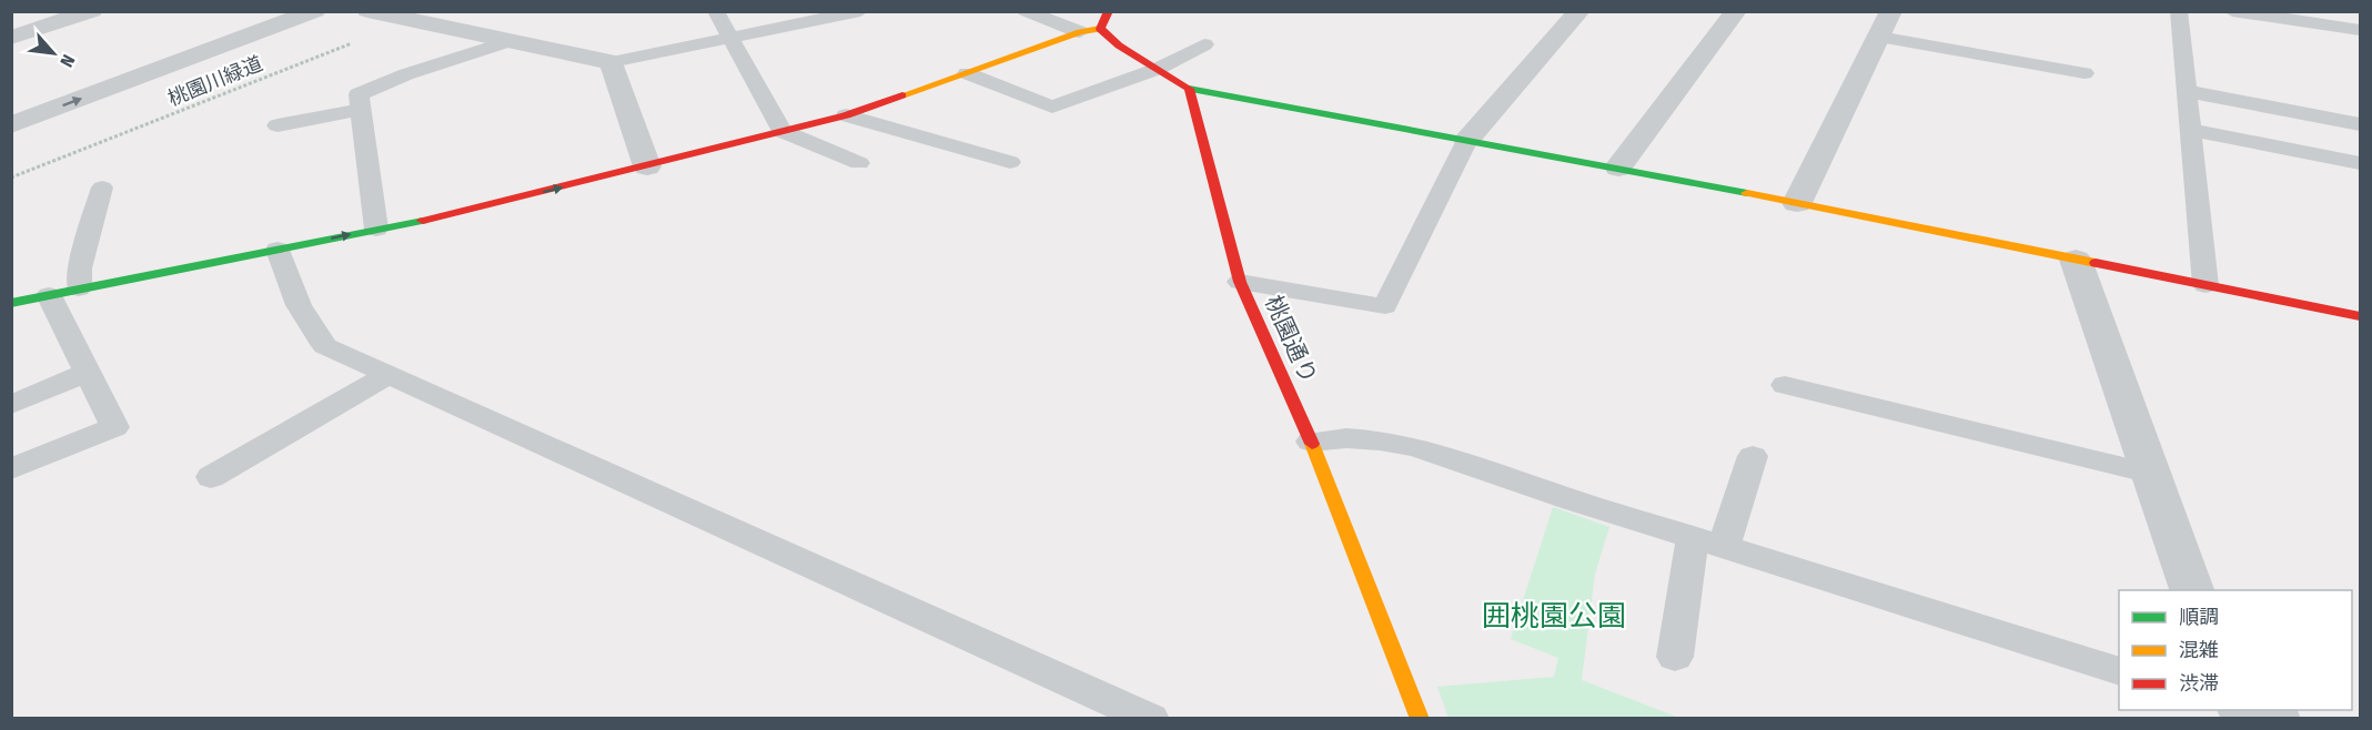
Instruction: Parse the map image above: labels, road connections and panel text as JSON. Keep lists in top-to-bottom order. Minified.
{"streets":{"street":["桃園通り"],"path":["桃園川緑道"]},"parks":["囲桃園公園"],"legend":["順調","混雑","渋滞"],"north":"bottom right"}
